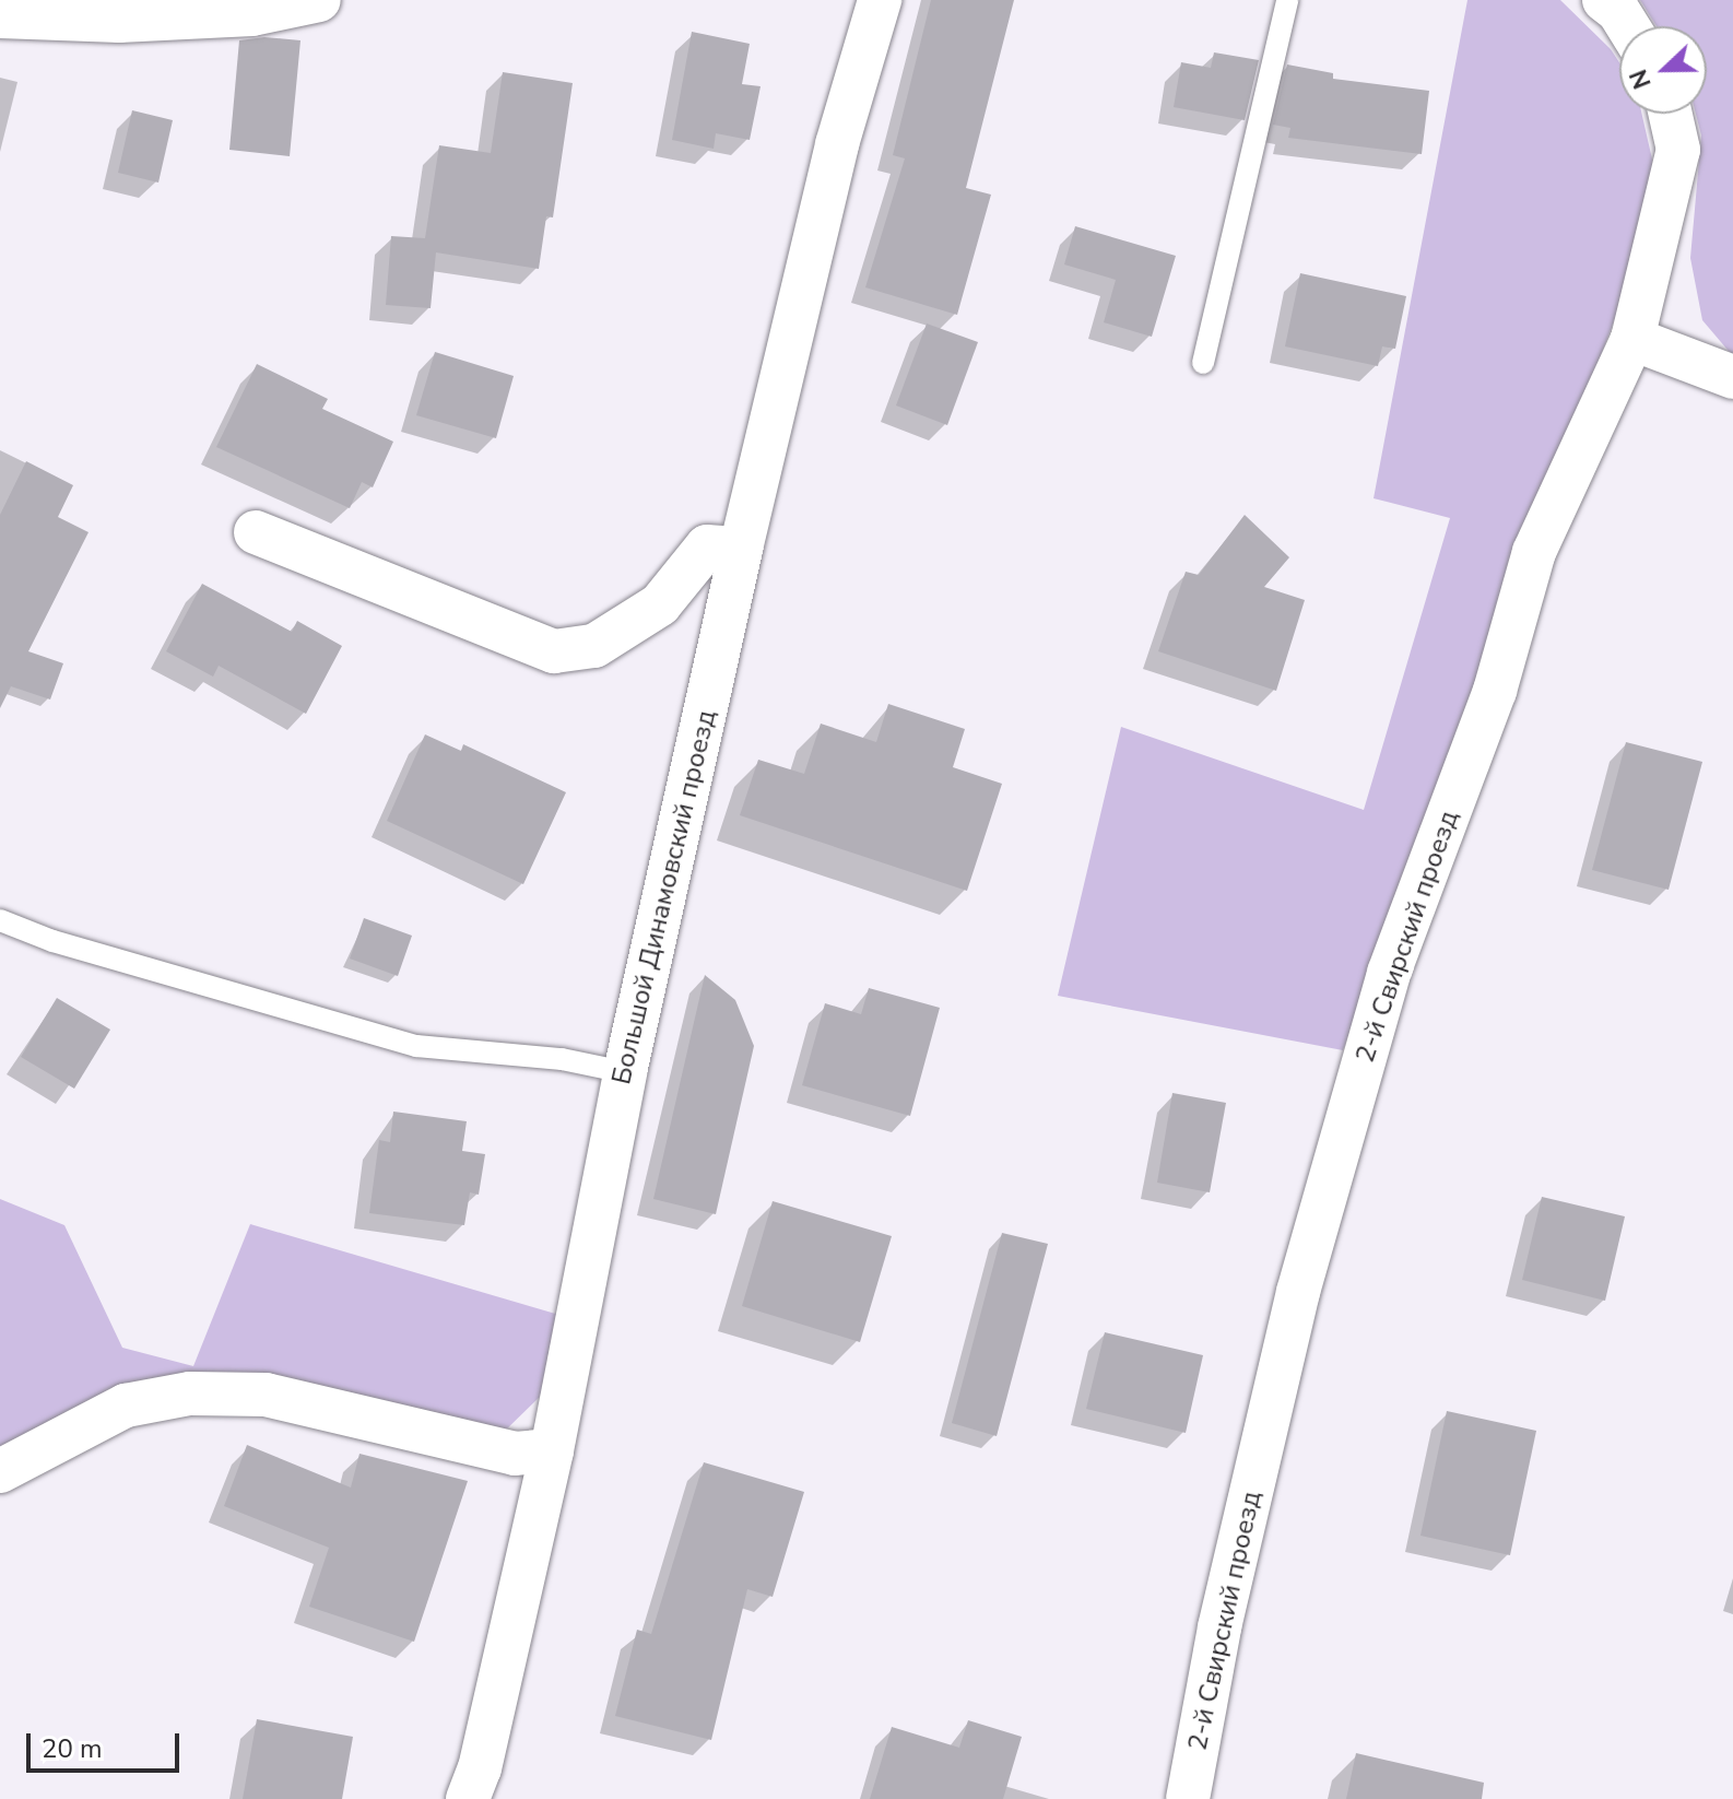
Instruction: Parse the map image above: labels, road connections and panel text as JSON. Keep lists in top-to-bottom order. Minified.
{"streets":{"street":["Большой Динамовский проезд","2-й Свирский проезд"]},"scale_bar":"20 m","north":"left"}
